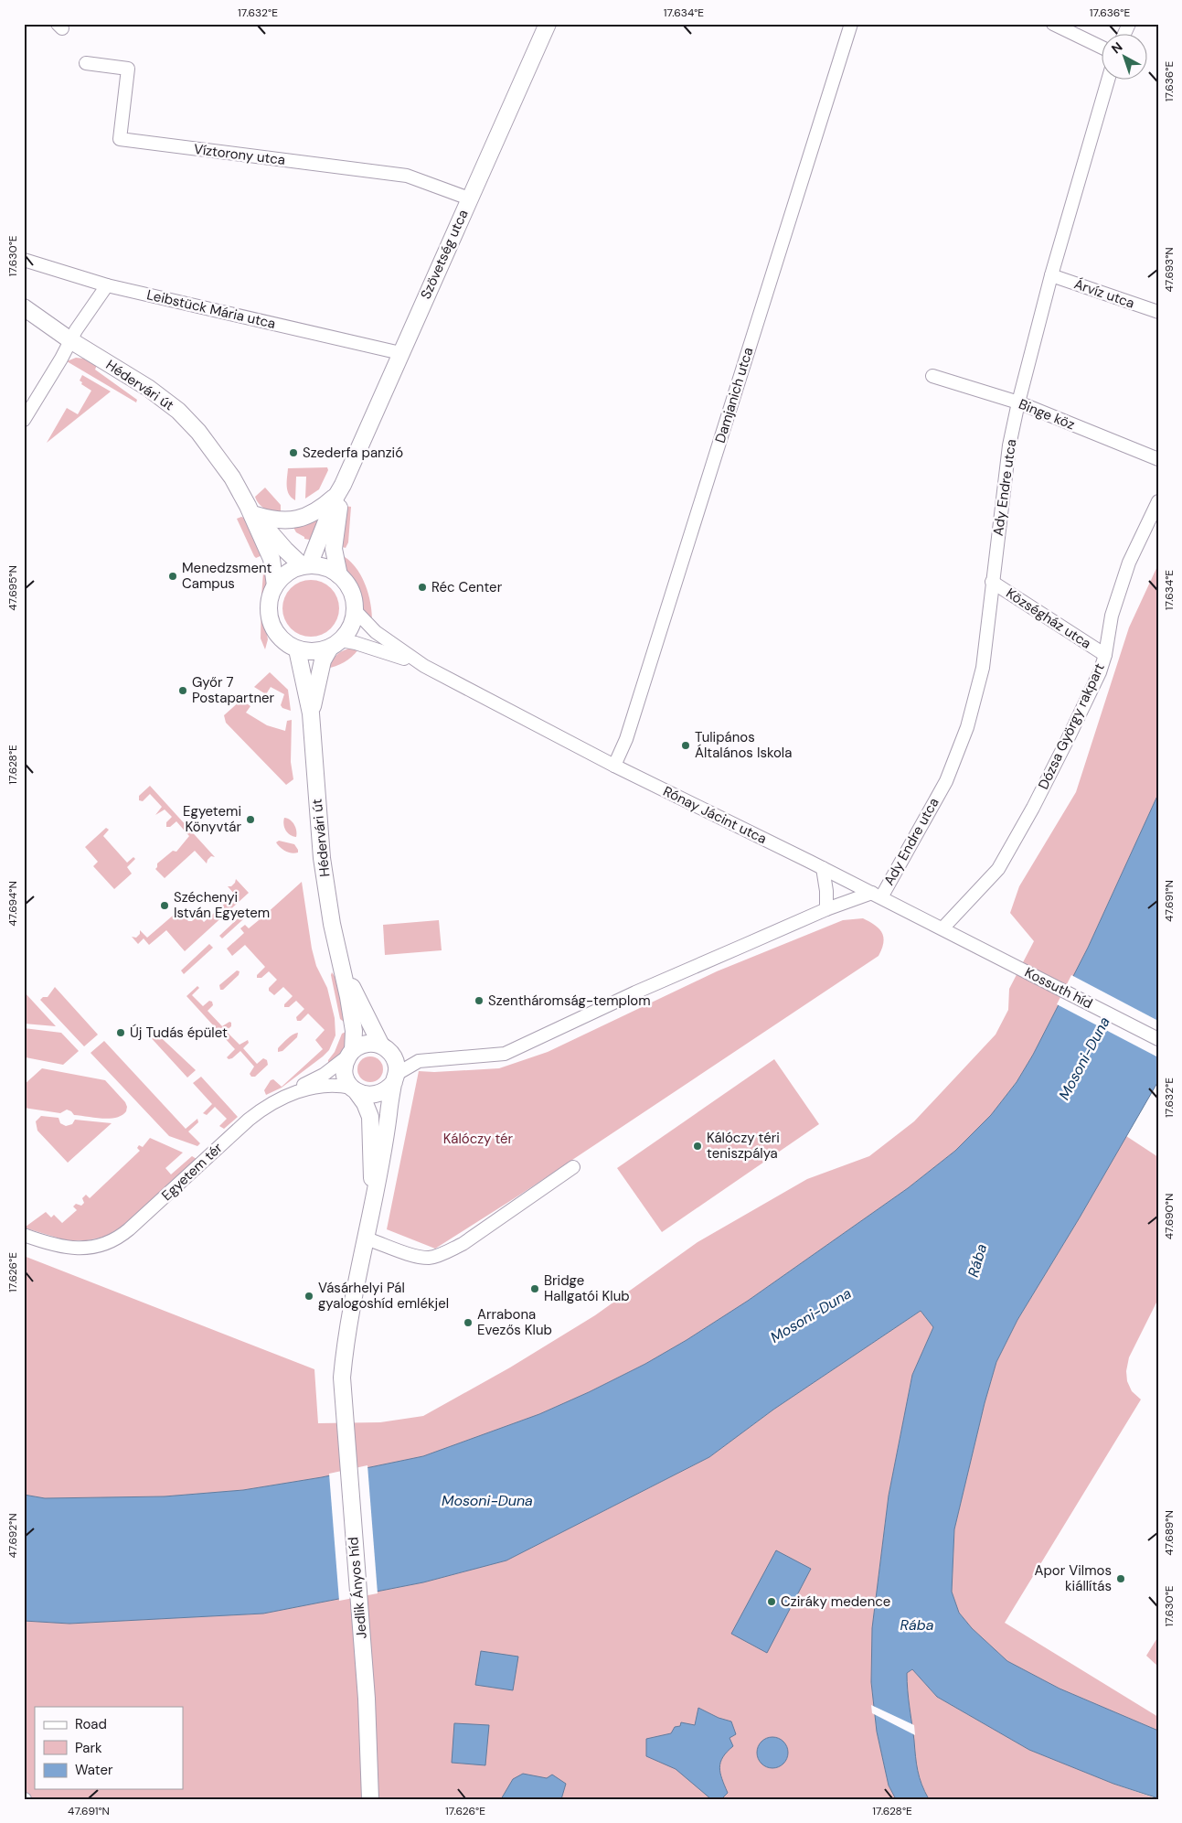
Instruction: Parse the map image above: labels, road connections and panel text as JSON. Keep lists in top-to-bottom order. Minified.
{"streets":{"street":["Víztorony utca","Szövetség utca","Árvíz utca","Leibstück Mária utca","Hédervári út","Damjanich utca","Binge köz","Ady Endre utca","Községház utca","Dózsa György rakpart","Rónay Jácint utca","Kossuth híd","Egyetem tér","Jedlik Ányos híd"]},"crossings":[["Víztorony utca","Szövetség utca"],["Szövetség utca","Leibstück Mária utca"],["Szövetség utca","Hédervári út"],["Szövetség utca","Rónay Jácint utca"],["Árvíz utca","Ady Endre utca"],["Hédervári út","Rónay Jácint utca"],["Hédervári út","Egyetem tér"],["Damjanich utca","Rónay Jácint utca"],["Binge köz","Ady Endre utca"],["Ady Endre utca","Községház utca"],["Ady Endre utca","Rónay Jácint utca"],["Községház utca","Dózsa György rakpart"],["Dózsa György rakpart","Rónay Jácint utca"],["Rónay Jácint utca","Kossuth híd"]],"water":["Mosoni-Duna","Rába"],"parks":["Kálóczy tér"],"places":["Szederfa panzió","Menedzsment Campus","Réc Center","Győr 7 Postapartner","Tulipános Általános Iskola","Egyetemi Könyvtár","Széchenyi István Egyetem","Szentháromság-templom","Új Tudás épület","Kálóczy téri teniszpálya","Bridge Hallgatói Klub","Vásárhelyi Pál gyalogoshíd emlékjel","Arrabona Evezős Klub","Apor Vilmos kiállítás","Cziráky medence"],"legend":["Road","Park","Water"],"north":"top left","coordinates":["17.632°E","17.634°E","17.636°E","17.630°E","47.693°N","47.695°N","17.628°E","47.691°N","47.694°N","47.690°N","17.626°E","47.689°N","47.692°N"]}
